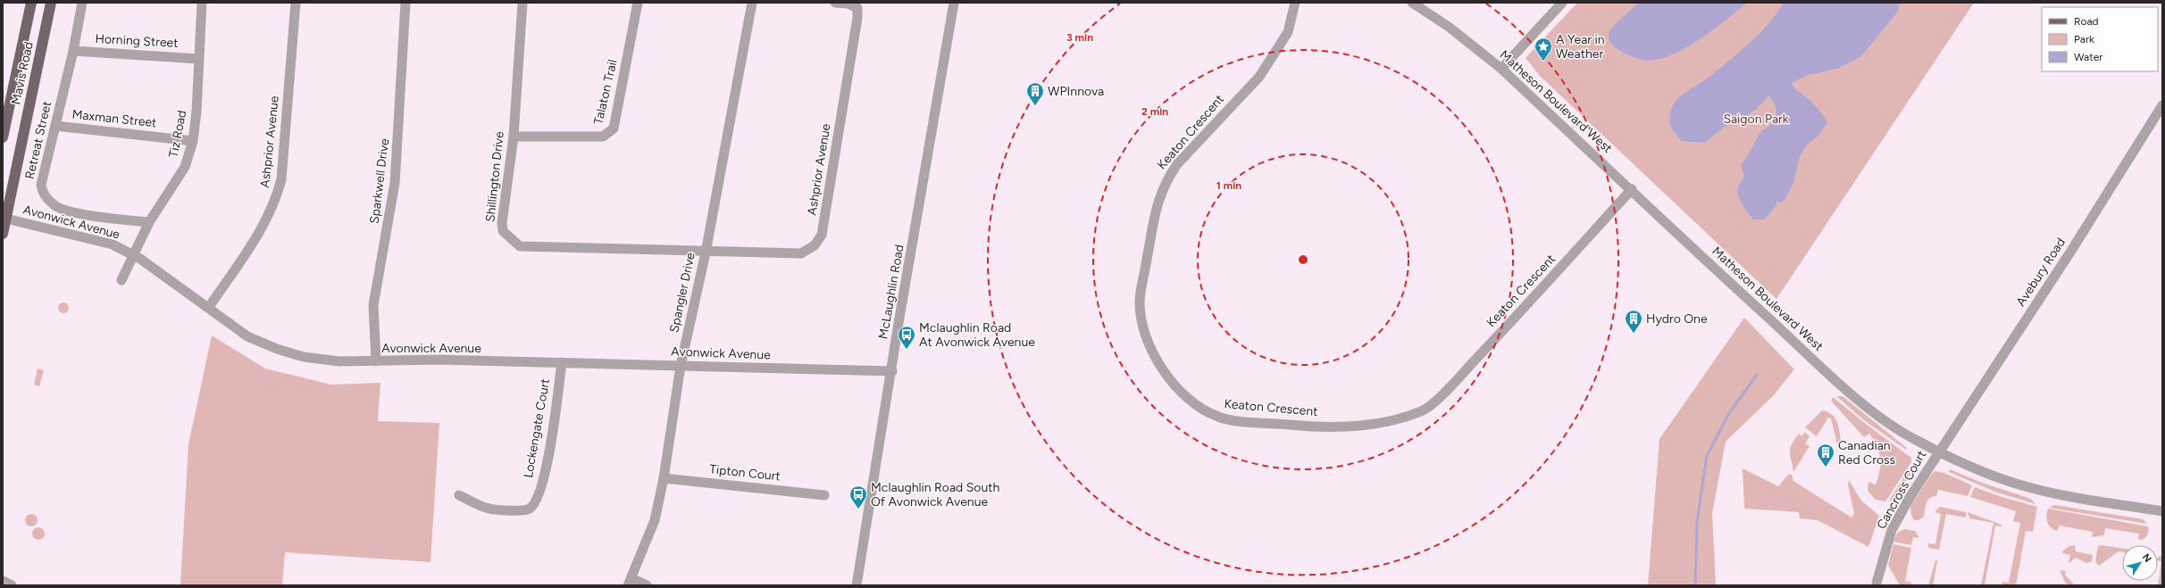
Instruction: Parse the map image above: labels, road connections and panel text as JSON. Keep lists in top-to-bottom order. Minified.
{"streets":{"main road":["Mavis Road"],"street":["Horning Street","Talaton Trail","Matheson Boulevard West","Maxman Street","Keaton Crescent","Tiz Road","Retreat Street","Ashprior Avenue","Shillington Drive","Sparkwell Drive","Avonwick Avenue","Avebury Road","McLaughlin Road","Spangler Drive","Lockengate Court","Tipton Court","Cancross Court"]},"crossings":[["Horning Street","Tiz Road"],["Horning Street","Retreat Street"],["Mavis Road","Avonwick Avenue"],["Talaton Trail","Shillington Drive"],["Matheson Boulevard West","Keaton Crescent"],["Matheson Boulevard West","Avebury Road"],["Matheson Boulevard West","Cancross Court"],["Maxman Street","Tiz Road"],["Maxman Street","Retreat Street"],["Tiz Road","Retreat Street"],["Tiz Road","Avonwick Avenue"],["Ashprior Avenue","Shillington Drive"],["Ashprior Avenue","Avonwick Avenue"],["Ashprior Avenue","Spangler Drive"],["Shillington Drive","Spangler Drive"],["Sparkwell Drive","Avonwick Avenue"],["Avonwick Avenue","McLaughlin Road"],["Avonwick Avenue","Spangler Drive"],["Avonwick Avenue","Lockengate Court"],["Avebury Road","Cancross Court"],["Spangler Drive","Tipton Court"]],"parks":["Saigon Park"],"places":{"place":["A Year in Weather"],"building":["WPInnova","Hydro One","Canadian Red Cross"],"bus stop":["Mclaughlin Road At Avonwick Avenue","Mclaughlin Road South Of Avonwick Avenue"]},"legend":["Road","Park","Water"],"north":"top right","rings":["3 min","2 min","1 min"]}
